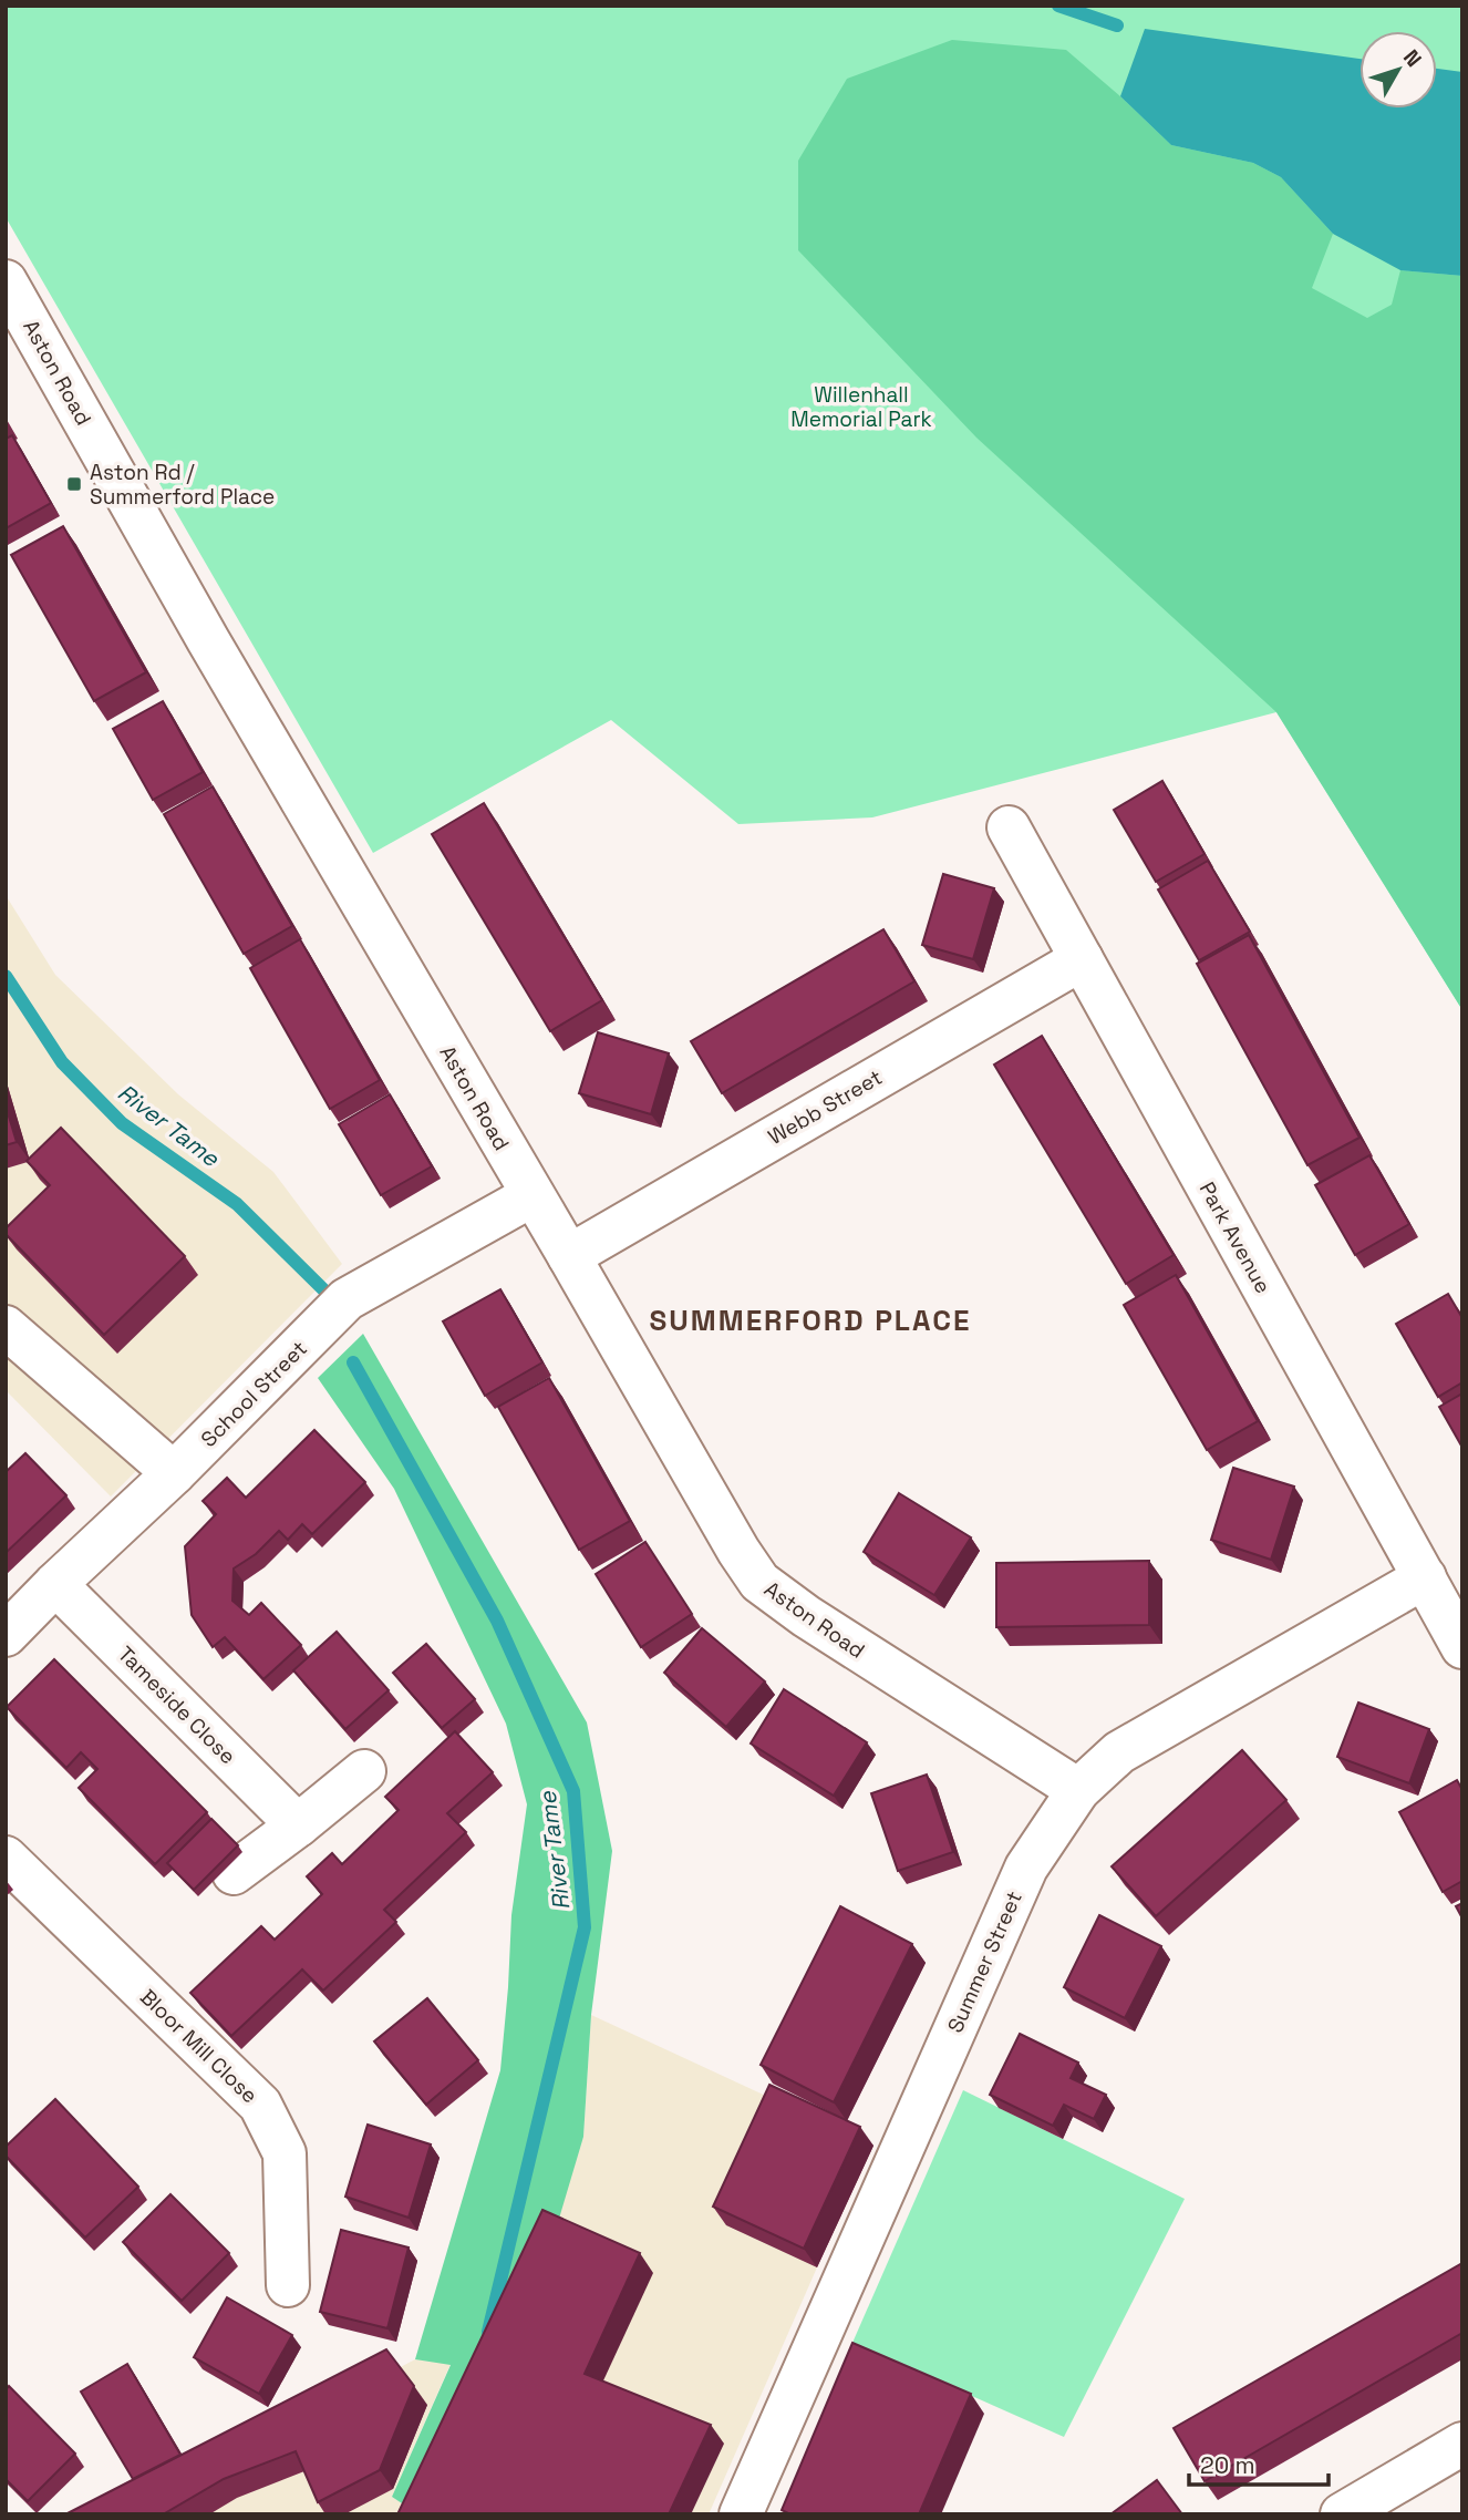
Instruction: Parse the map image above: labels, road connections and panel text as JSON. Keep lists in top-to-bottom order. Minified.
{"streets":{"street":["Aston Road","Webb Street","Park Avenue","School Street","Tameside Close","Summer Street","Bloor Mill Close"]},"crossings":[["Aston Road","Webb Street"],["Aston Road","School Street"],["Aston Road","Summer Street"],["Webb Street","Park Avenue"],["Park Avenue","Summer Street"],["School Street","Tameside Close"]],"districts":["SUMMERFORD PLACE"],"water":["River Tame"],"parks":["Willenhall Memorial Park"],"places":{"transit":["Aston Rd / Summerford Place"]},"scale_bar":"20 m","north":"top right"}
